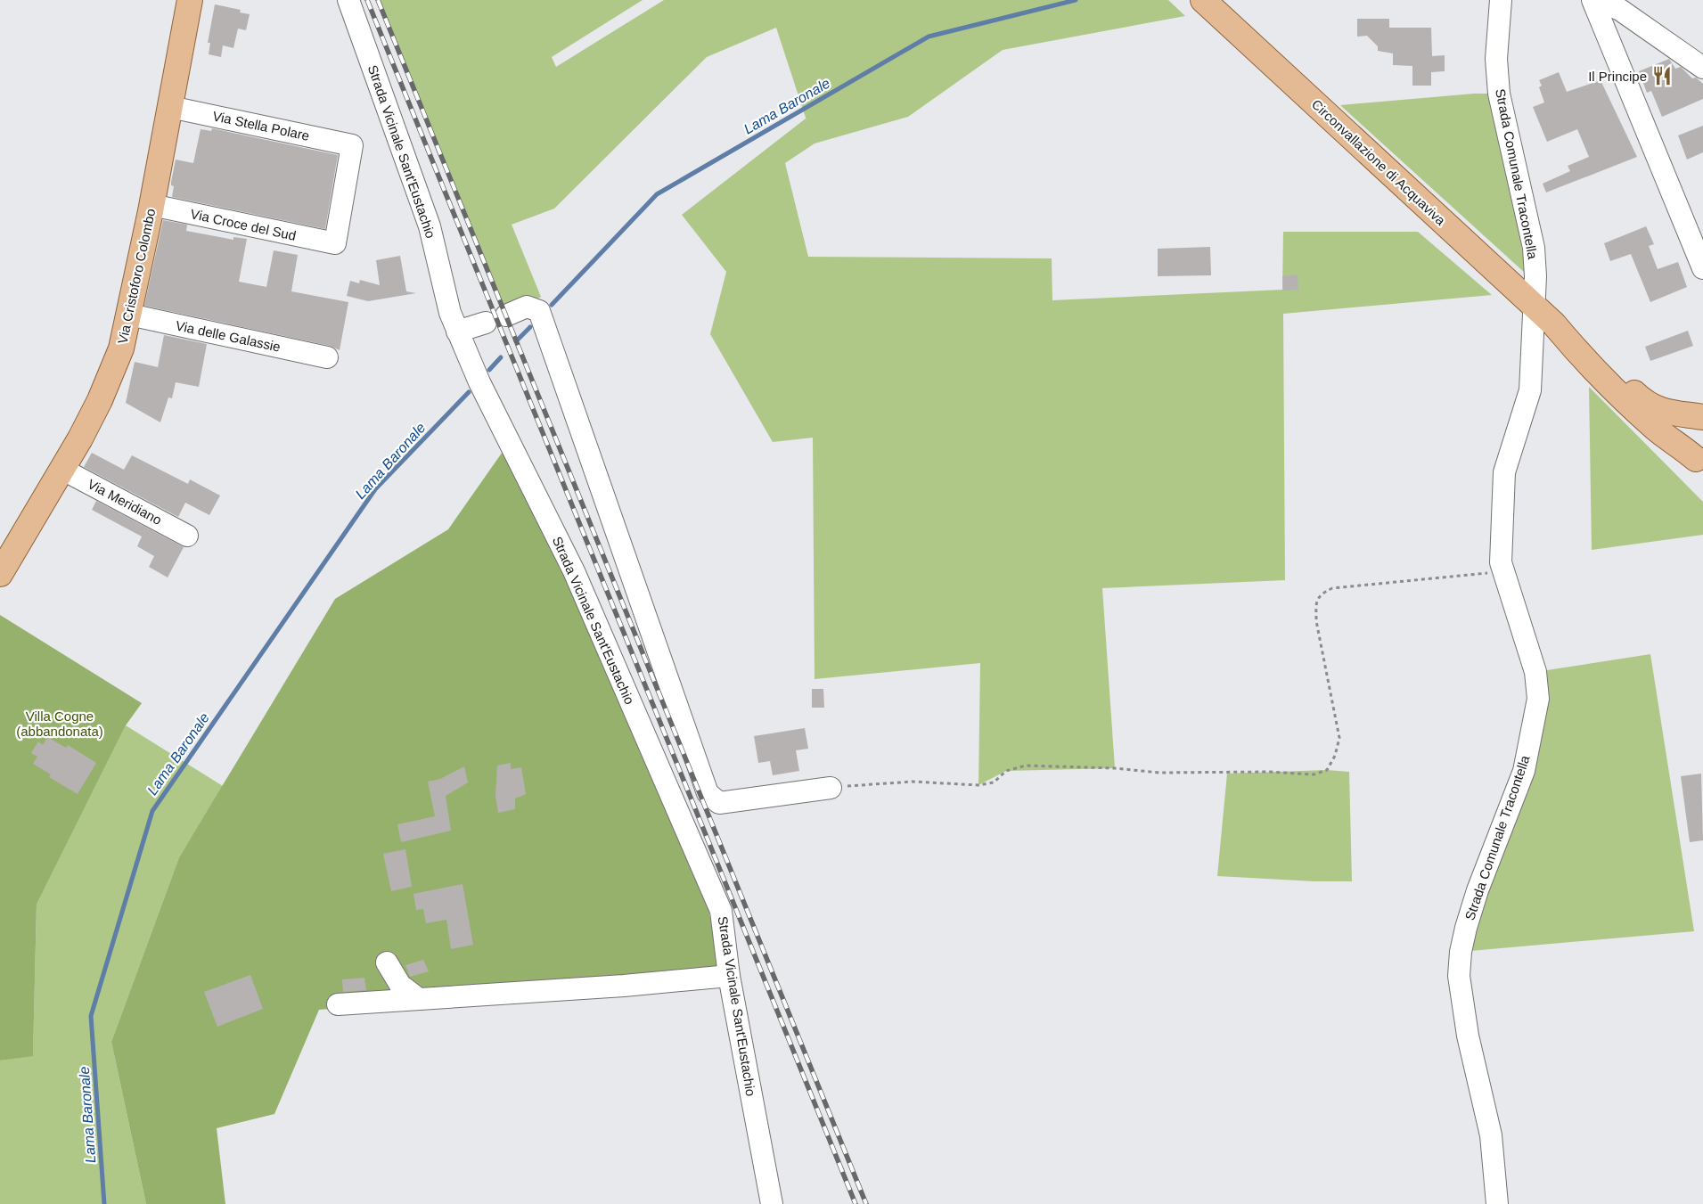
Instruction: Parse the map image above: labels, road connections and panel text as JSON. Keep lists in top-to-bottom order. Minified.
{"streets":{"main road":["Circonvallazione di Acquaviva","Via Cristoforo Colombo"],"street":["Via Stella Polare","Strada Vicinale Sant'Eustachio","Strada Comunale Tracontella","Via Croce del Sud","Via delle Galassie","Via Meridiano"]},"crossings":[["Via Stella Polare","Via Croce del Sud"],["Via Stella Polare","Via Cristoforo Colombo"],["Circonvallazione di Acquaviva","Strada Comunale Tracontella"],["Via Croce del Sud","Via Cristoforo Colombo"],["Via Cristoforo Colombo","Via delle Galassie"],["Via Cristoforo Colombo","Via Meridiano"]],"water":["Lama Baronale"],"parks":["Villa Cogne (abbandonata)"],"places":{"restaurant":["Il Principe"]}}
